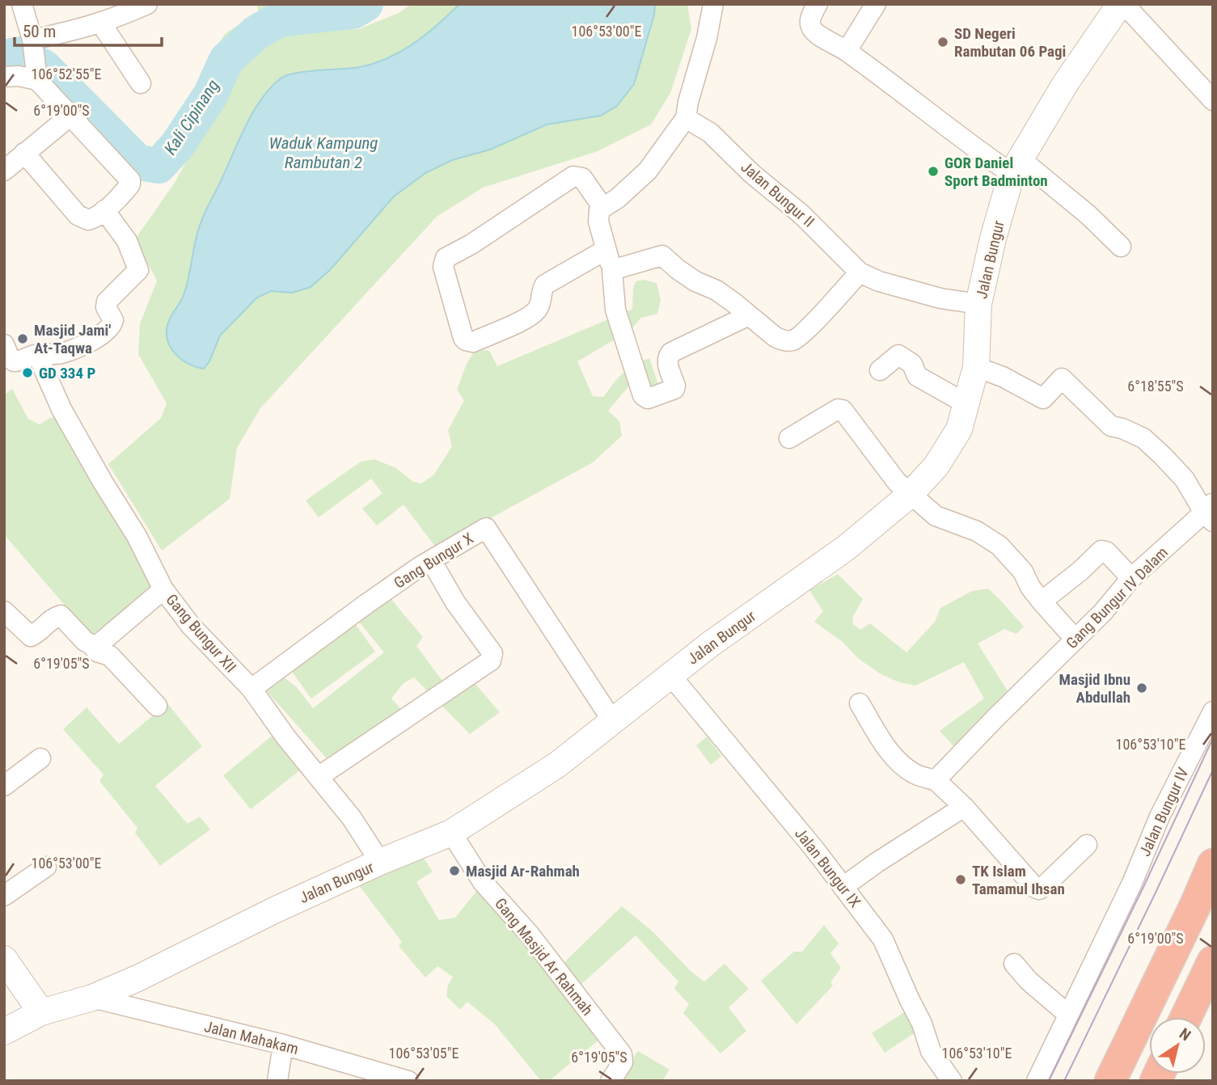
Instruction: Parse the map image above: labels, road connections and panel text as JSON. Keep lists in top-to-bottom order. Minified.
{"streets":{"street":["Jalan Bungur II","Jalan Bungur","Gang Bungur X","Gang Bungur IV Dalam","Gang Bungur XII","Jalan Bungur IV","Jalan Bungur IX","Gang Masjid Ar Rahmah","Jalan Mahakam"]},"crossings":[["Jalan Bungur II","Jalan Bungur"],["Jalan Bungur","Gang Bungur X"],["Jalan Bungur","Gang Bungur XII"],["Jalan Bungur","Jalan Bungur IX"],["Jalan Bungur","Gang Masjid Ar Rahmah"],["Jalan Bungur","Jalan Mahakam"],["Gang Bungur X","Gang Bungur XII"]],"water":["Kali Cipinang","Waduk Kampung Rambutan 2"],"places":["SD Negeri Rambutan 06 Pagi","GOR Daniel Sport Badminton","Masjid Jami' At-Taqwa","GD 334 P","Masjid Ibnu Abdullah","Masjid Ar-Rahmah","TK Islam Tamamul Ihsan"],"scale_bar":"50 m","north":"top right","coordinates":["106°53'00\"E","106°52'55\"E","6°19'00\"S","6°18'55\"S","6°19'05\"S","106°53'10\"E","106°53'05\"E"]}
